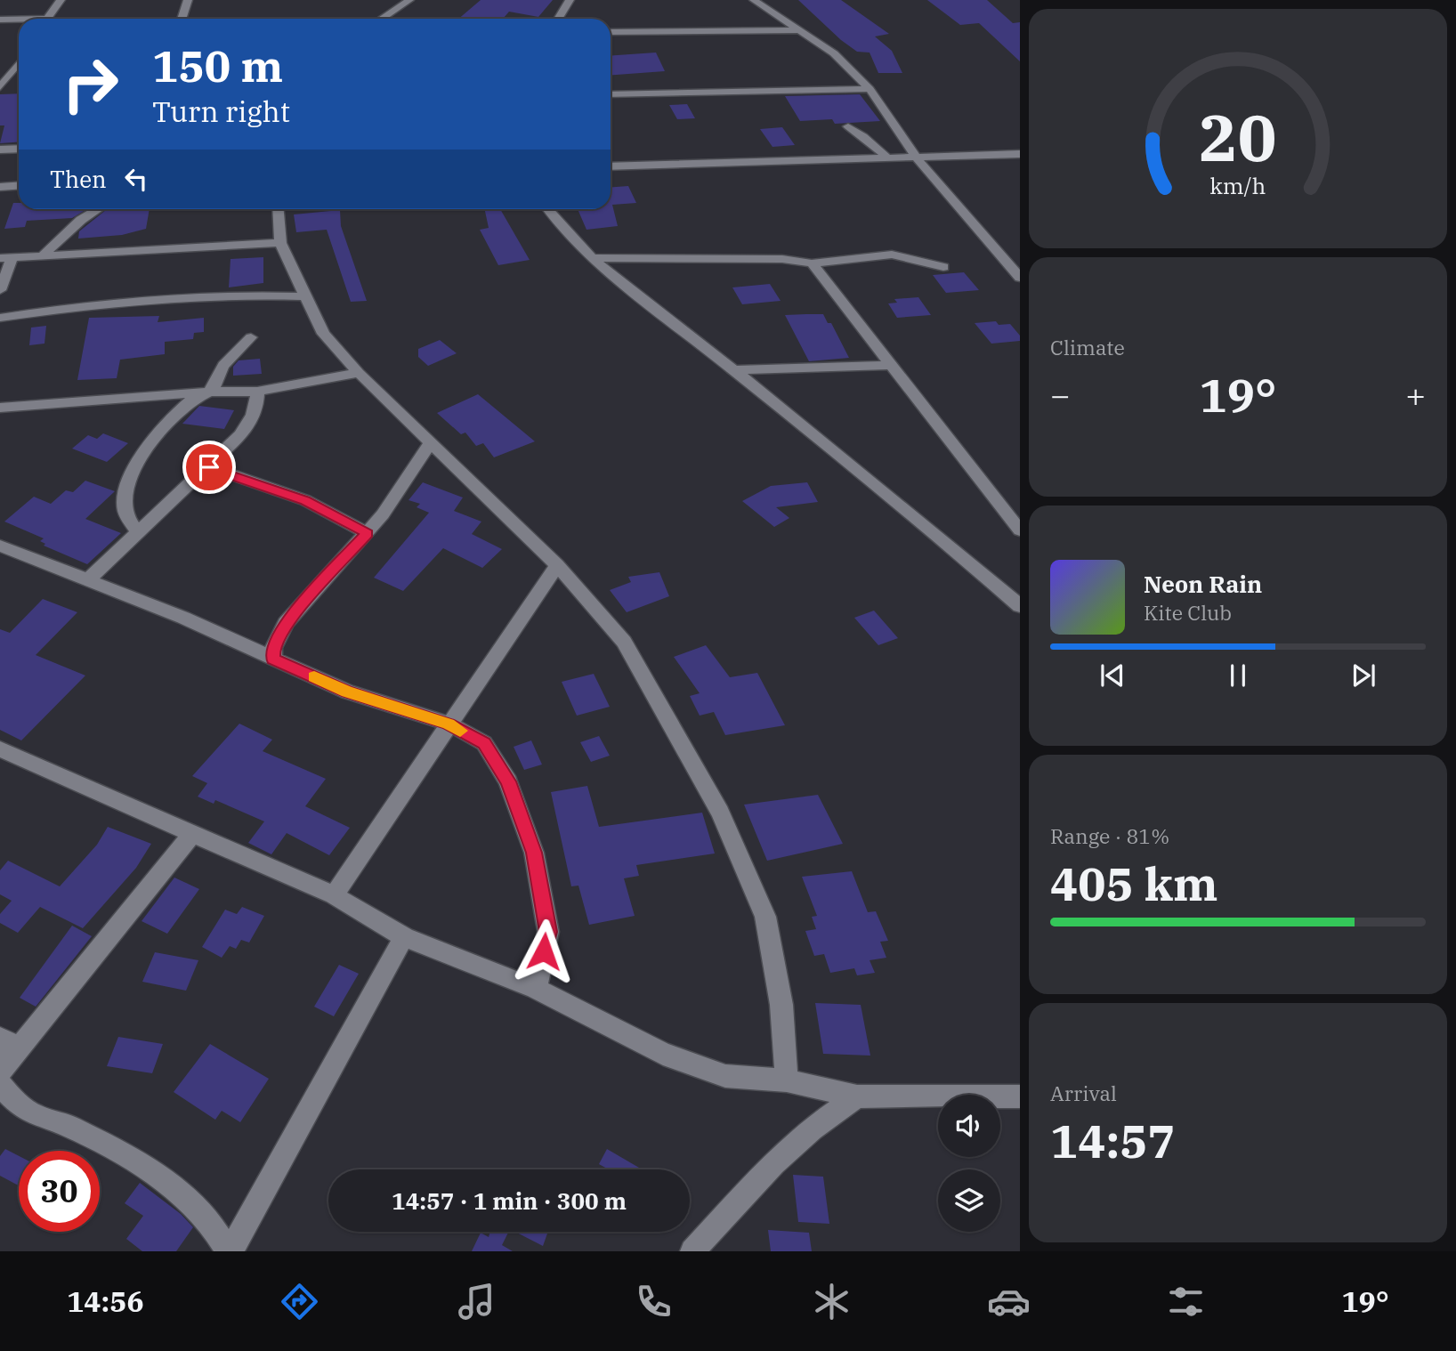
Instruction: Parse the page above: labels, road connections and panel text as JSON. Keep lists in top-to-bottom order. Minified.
{"page":{"turn":["150 m","Turn right"],"then":"Then","tile":["Climate",["Range · 81%","405 km"],["Arrival","14:57"]],"heat":["−","19°","+"],"song":["Neon Rain","Kite Club"],"limit":"30","trip":"14:57 · 1 min · 300 m","tabs":["14:56","19°"],"gauge":["20","km/h"]}}
